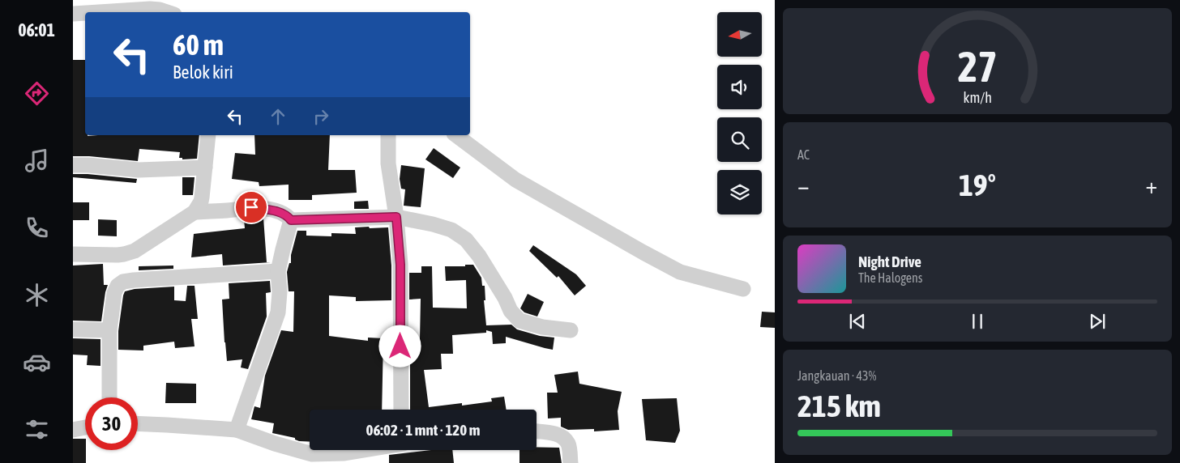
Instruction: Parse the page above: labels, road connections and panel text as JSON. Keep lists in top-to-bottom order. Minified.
{"north":"left","page":{"tabs":"06:01","turn":["60 m","Belok kiri"],"tile":["AC",["Jangkauan · 43%","215 km"]],"heat":["−","19°","+"],"song":["Night Drive","The Halogens"],"limit":"30","trip":"06:02 · 1 mnt · 120 m","gauge":["27","km/h"]}}
